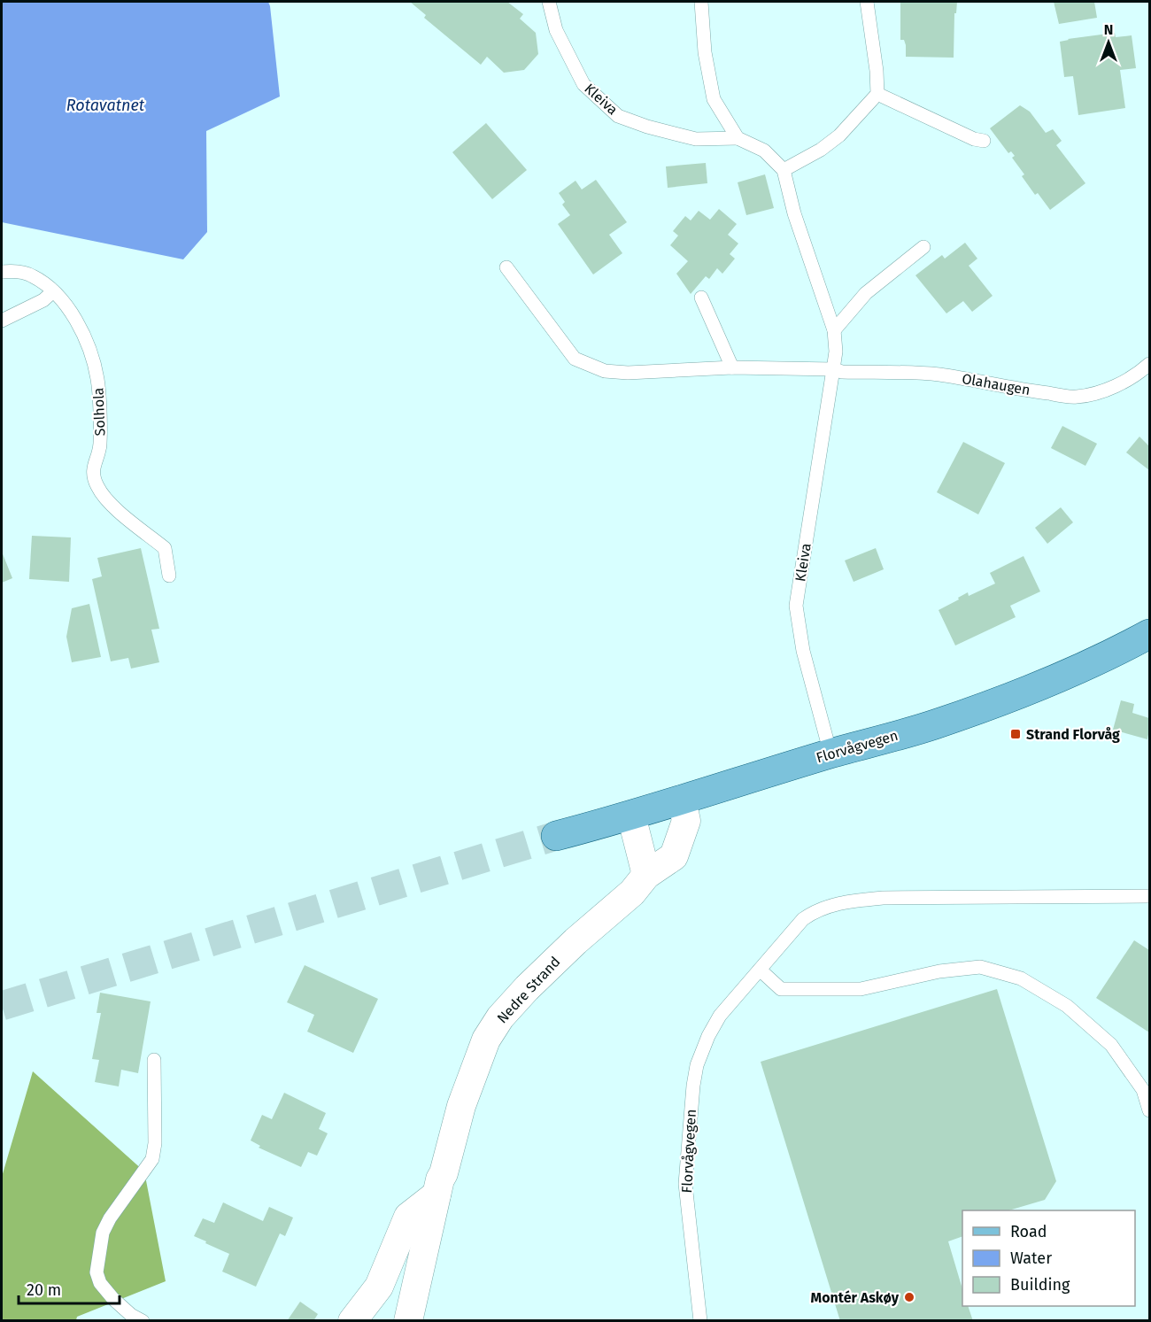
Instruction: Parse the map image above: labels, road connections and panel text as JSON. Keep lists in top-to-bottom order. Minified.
{"streets":{"main road":["Florvågvegen"],"street":["Nedre Strand"],"lane":["Kleiva","Olahaugen","Solhola"]},"crossings":[["Kleiva","Olahaugen"],["Kleiva","Florvågvegen"],["Florvågvegen","Nedre Strand"]],"water":["Rotavatnet"],"places":{"transit":["Strand Florvåg"],"other":["Montér Askøy"]},"legend":["Road","Water","Building"],"scale_bar":"20 m","north":"top"}
